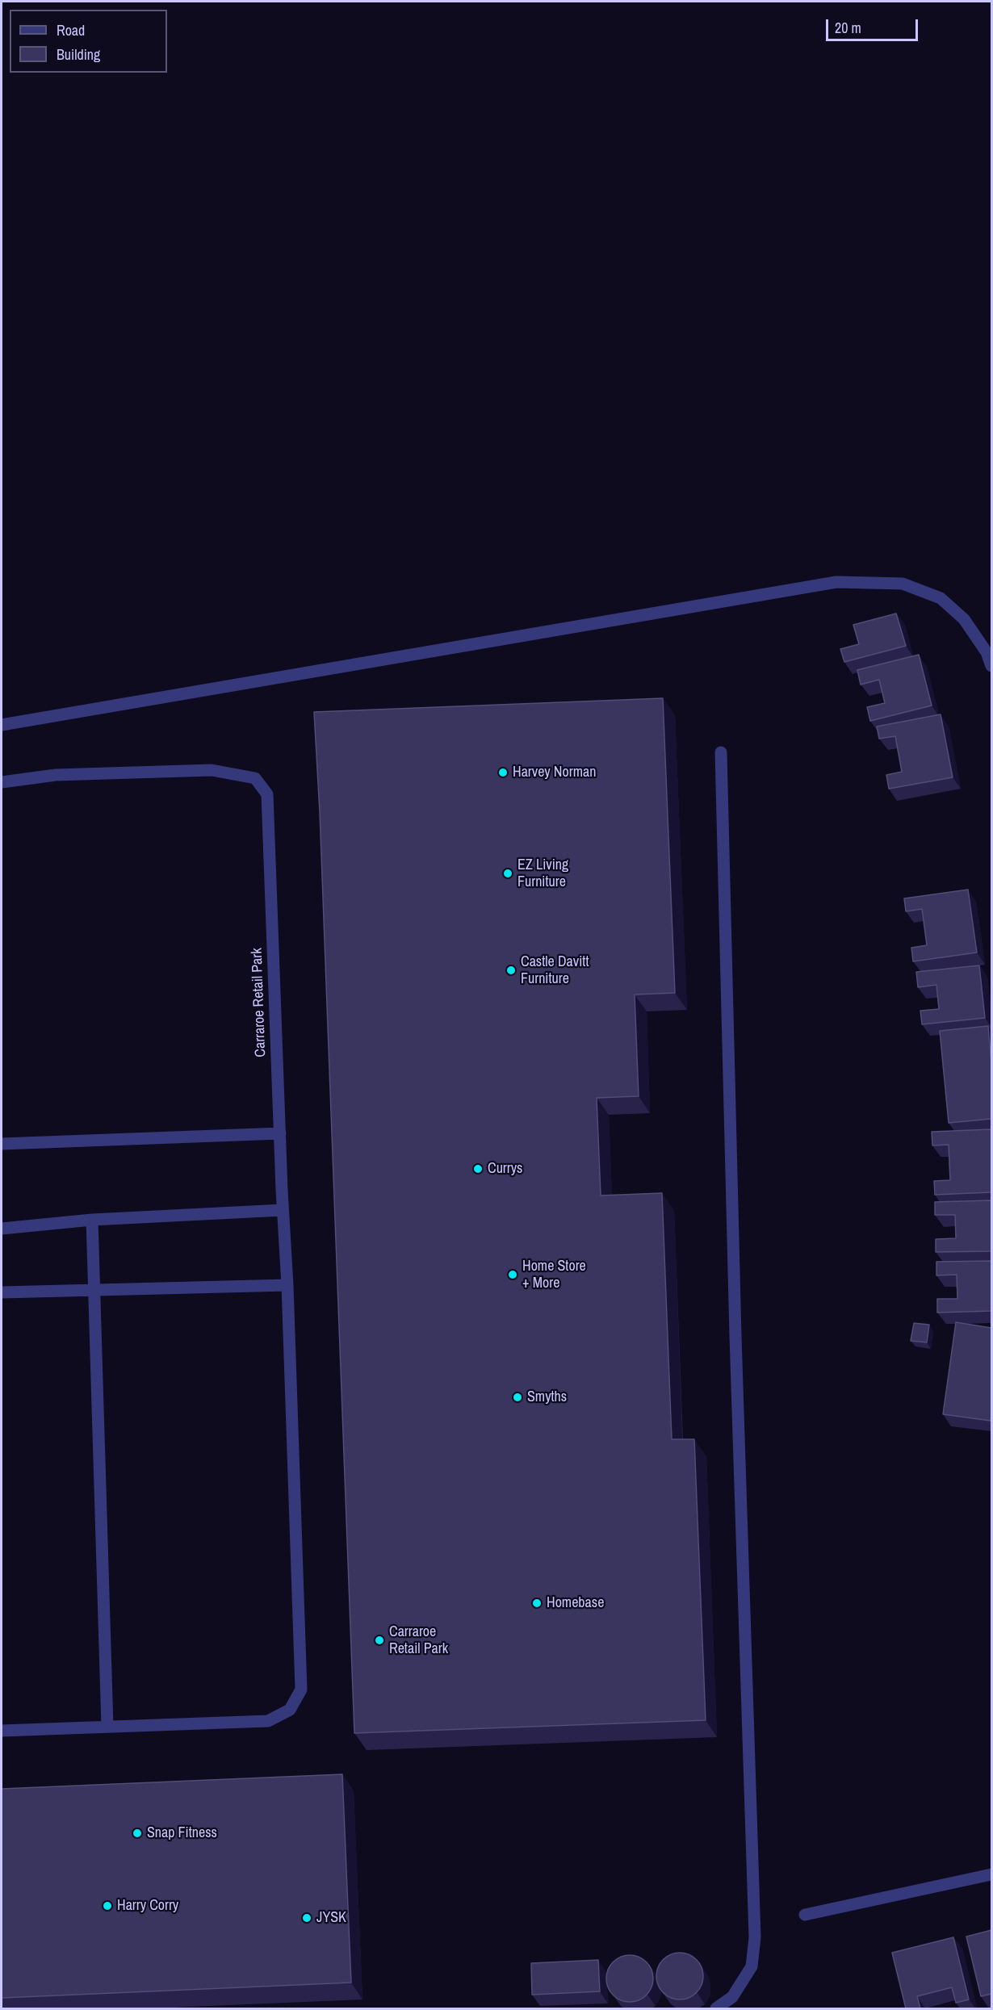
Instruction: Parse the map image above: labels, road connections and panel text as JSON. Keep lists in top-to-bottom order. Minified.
{"streets":{"street":["Carraroe Retail Park"]},"places":["Harvey Norman","EZ Living Furniture","Castle Davitt Furniture","Currys","Home Store + More","Smyths","Homebase","Carraroe Retail Park","Snap Fitness","Harry Corry","JYSK"],"legend":["Road","Building"],"scale_bar":"20 m"}
